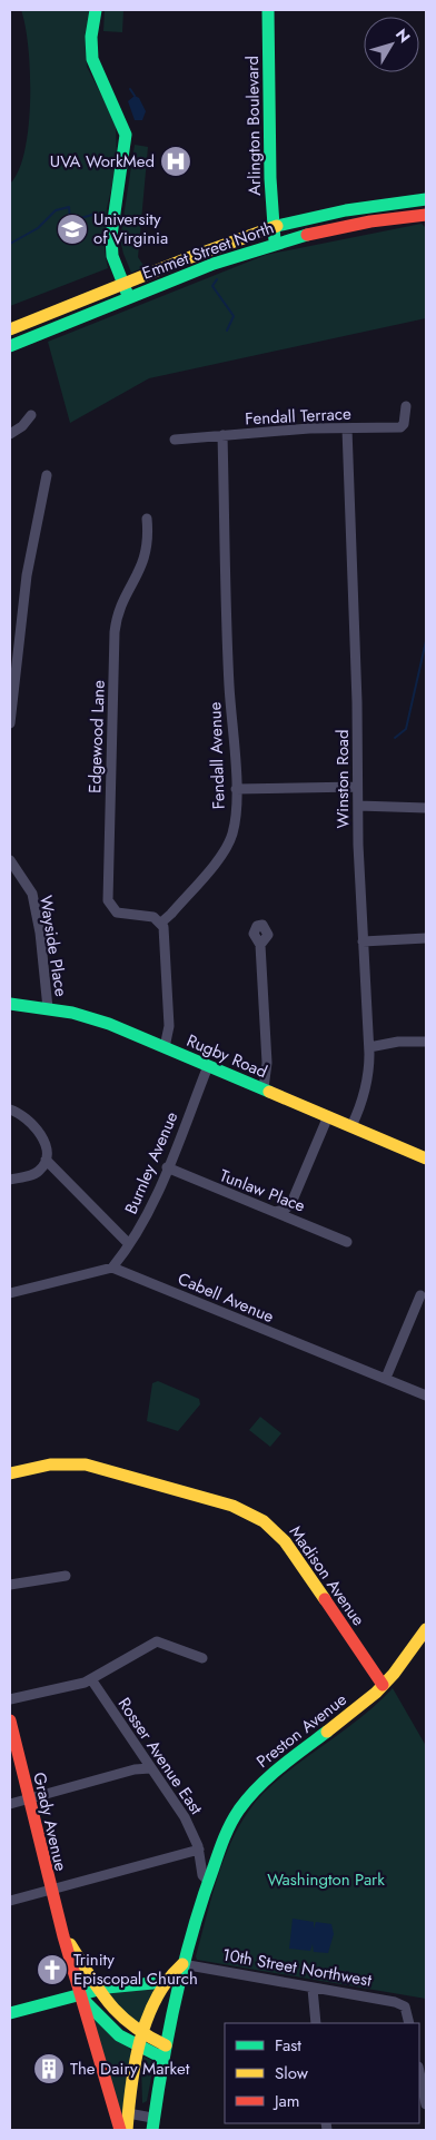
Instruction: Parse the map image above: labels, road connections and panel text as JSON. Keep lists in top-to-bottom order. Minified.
{"streets":{"main road":["Arlington Boulevard","Emmet Street North","Rugby Road","Madison Avenue","Preston Avenue","Grady Avenue"],"street":["Fendall Terrace","Edgewood Lane","Fendall Avenue","Winston Road","Wayside Place","Burnley Avenue","Tunlaw Place","Cabell Avenue","Rosser Avenue East","10th Street Northwest"]},"crossings":[["Arlington Boulevard","Emmet Street North"],["Fendall Terrace","Fendall Avenue"],["Fendall Terrace","Winston Road"],["Edgewood Lane","Fendall Avenue"],["Winston Road","Rugby Road"],["Wayside Place","Rugby Road"],["Rugby Road","Burnley Avenue"],["Burnley Avenue","Tunlaw Place"],["Burnley Avenue","Cabell Avenue"],["Madison Avenue","Preston Avenue"],["Preston Avenue","Rosser Avenue East"],["Preston Avenue","Grady Avenue"],["Preston Avenue","10th Street Northwest"]],"parks":["Washington Park"],"places":{"hospital":["UVA WorkMed"],"school or university":["University of Virginia"],"church":["Trinity Episcopal Church"],"building":["The Dairy Market"]},"legend":["Fast","Slow","Jam"],"north":"top right"}
